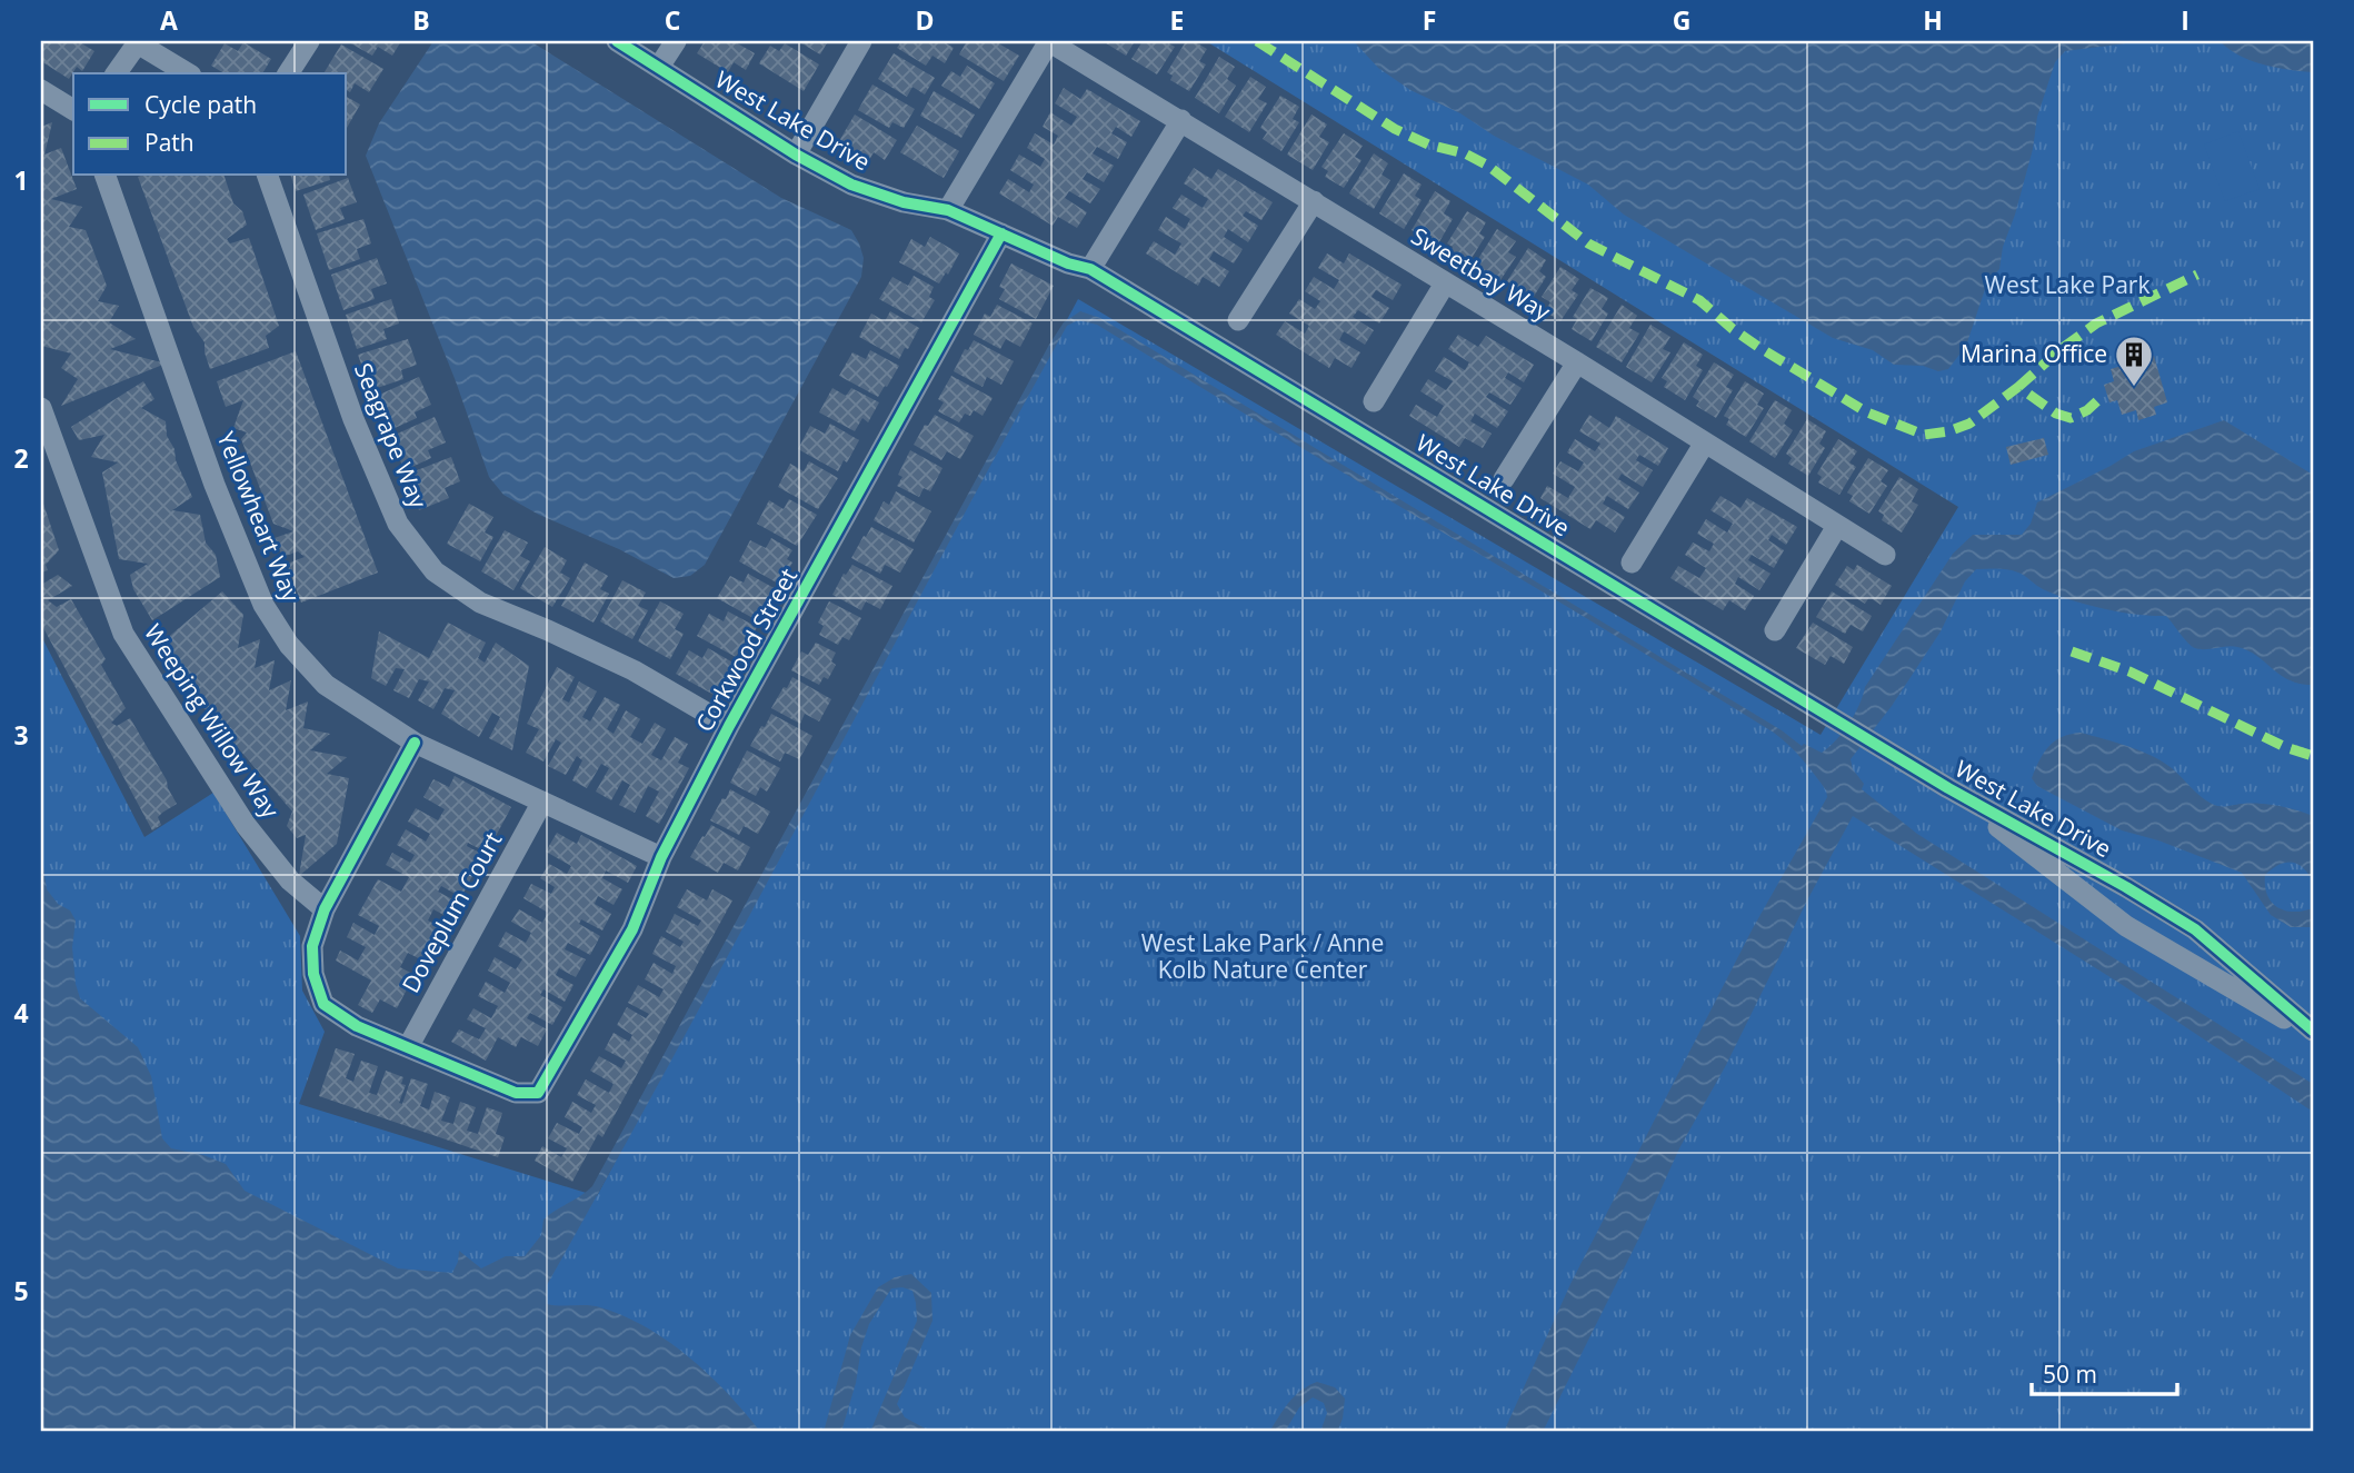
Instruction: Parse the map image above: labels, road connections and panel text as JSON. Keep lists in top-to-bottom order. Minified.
{"streets":{"street":["West Lake Drive","Sweetbay Way","Seagrape Way","Yellowheart Way","Corkwood Street","Weeping Willow Way","Doveplum Court"]},"crossings":[["West Lake Drive","Corkwood Street"],["Seagrape Way","Corkwood Street"],["Yellowheart Way","Corkwood Street"],["Yellowheart Way","Doveplum Court"],["Corkwood Street","Doveplum Court"]],"parks":["West Lake Park","West Lake Park / Anne Kolb Nature Center"],"places":{"building":["Marina Office"]},"legend":["Cycle path","Path"],"scale_bar":"50 m","grid":{"columns":["A","B","C","D","E","F","G","H","I"],"rows":["1","2","3","4","5"]}}
